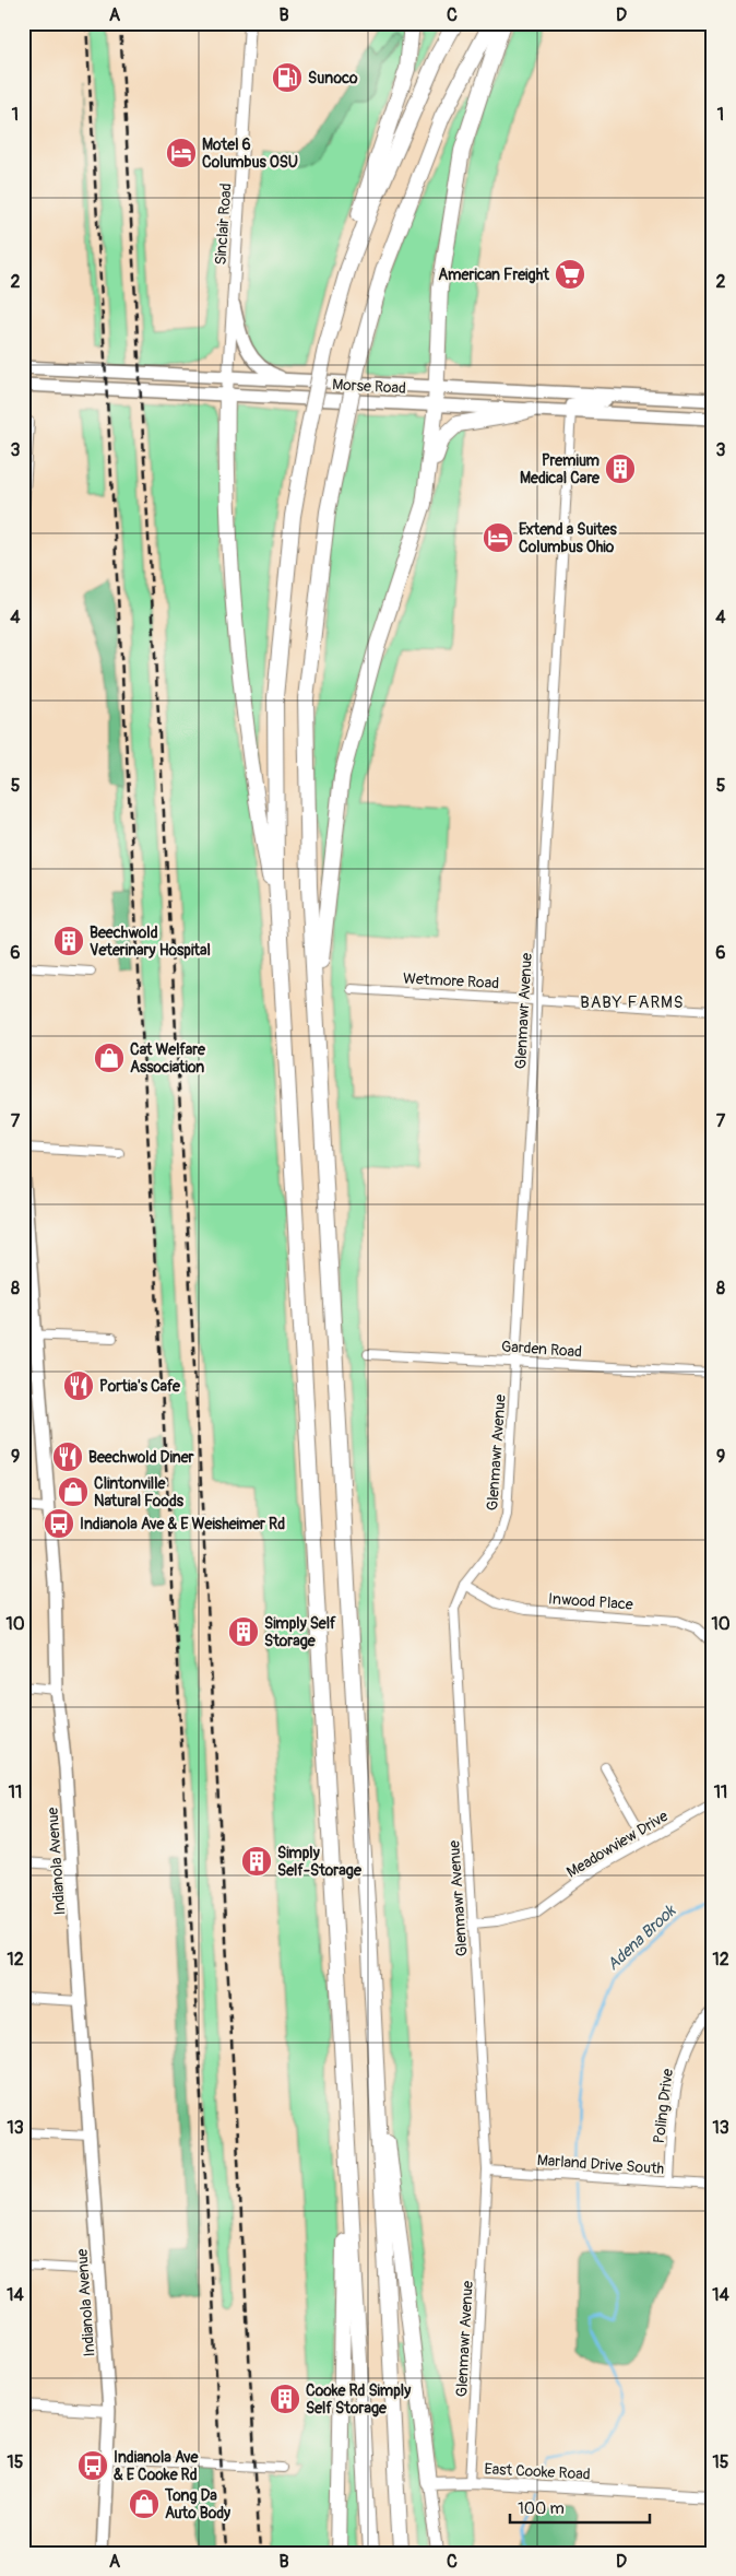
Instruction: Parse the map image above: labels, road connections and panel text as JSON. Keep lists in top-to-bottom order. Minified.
{"streets":{"main road":["Sinclair Road","Morse Road","Indianola Avenue","East Cooke Road"],"street":["Wetmore Road","Glenmawr Avenue","Garden Road","Inwood Place","Meadowview Drive","Poling Drive","Marland Drive South"]},"crossings":[["Sinclair Road","Morse Road"],["Morse Road","Glenmawr Avenue"],["Wetmore Road","Glenmawr Avenue"],["Glenmawr Avenue","Garden Road"],["Glenmawr Avenue","Inwood Place"],["Glenmawr Avenue","Meadowview Drive"],["Glenmawr Avenue","Marland Drive South"],["Glenmawr Avenue","East Cooke Road"],["Poling Drive","Marland Drive South"]],"districts":["BABY FARMS"],"water":["Adena Brook"],"places":{"fuel station":["Sunoco"],"hotel":["Motel 6 Columbus OSU","Extend a Suites Columbus Ohio"],"supermarket":["American Freight"],"building":["Premium Medical Care","Beechwold Veterinary Hospital","Simply Self Storage","Simply Self-Storage","Cooke Rd Simply Self Storage"],"shop":["Cat Welfare Association","Clintonville Natural Foods","Tong Da Auto Body"],"restaurant":["Portia's Cafe","Beechwold Diner"],"bus stop":["Indianola Ave & E Weisheimer Rd","Indianola Ave & E Cooke Rd"]},"scale_bar":"100 m","grid":{"columns":["A","B","C","D"],"rows":["1","2","3","4","5","6","7","8","9","10","11","12","13","14","15"]}}
